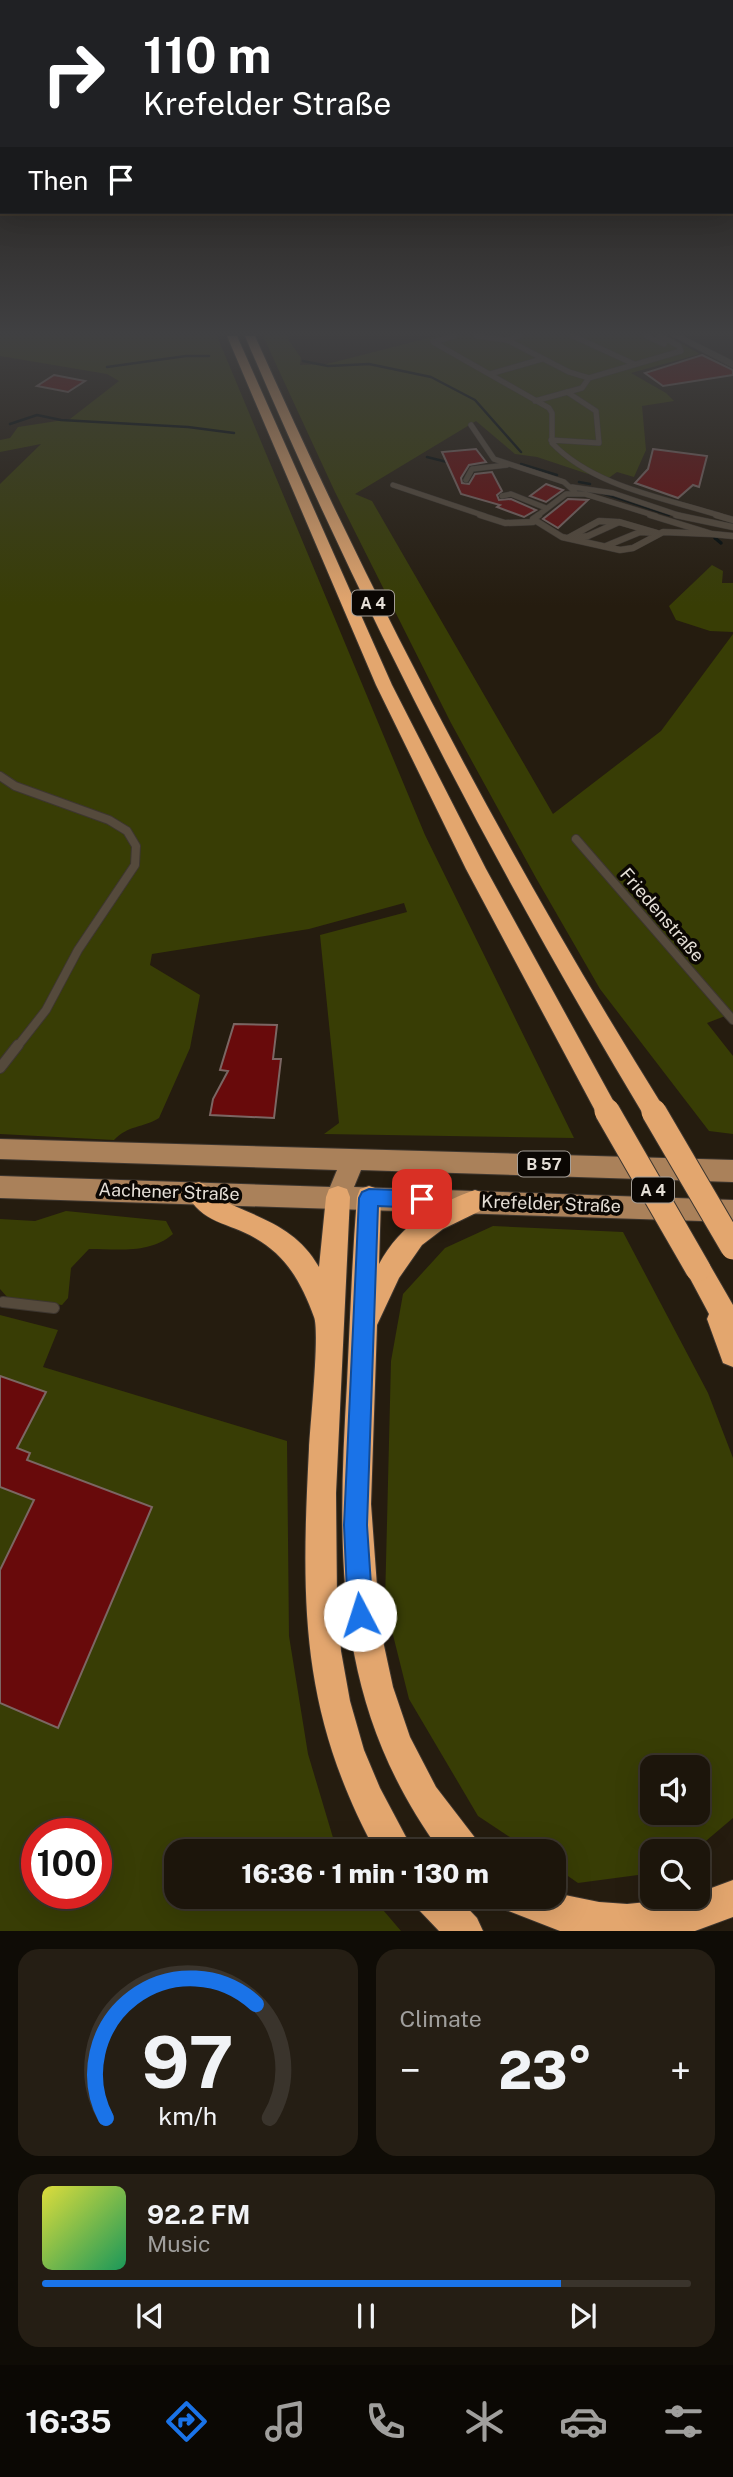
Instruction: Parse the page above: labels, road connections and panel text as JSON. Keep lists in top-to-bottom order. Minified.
{"streets":{"highway":["A 4"],"main road":["B 57","Aachener Straße","Krefelder Straße"],"lane":["Friedenstraße"]},"crossings":[["Aachener Straße","Krefelder Straße"]],"page":{"turn":["110 m","Krefelder Straße"],"then":"Then","limit":"100","trip":"16:36 · 1 min · 130 m","tile":"Climate","heat":["−","23°","+"],"song":["92.2 FM","Music"],"tabs":"16:35","gauge":["97","km/h"]}}
